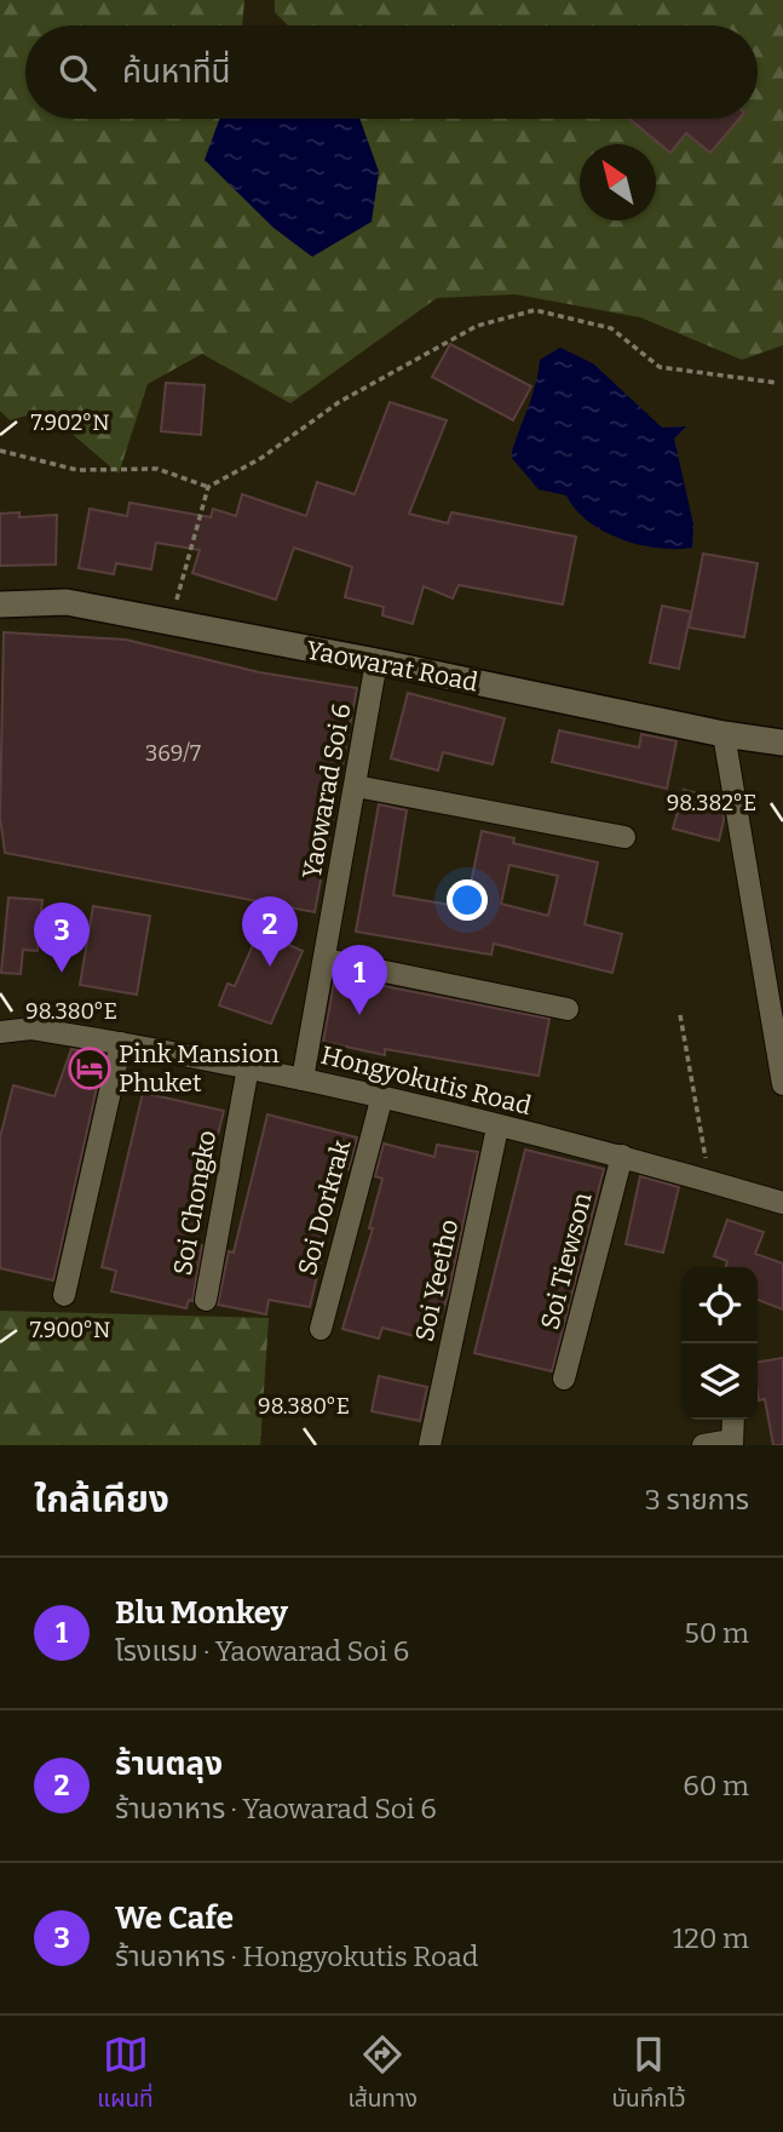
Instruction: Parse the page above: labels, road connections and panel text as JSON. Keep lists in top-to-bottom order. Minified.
{"streets":{"main road":["Yaowarat Road"],"street":["Yaowarad Soi 6","Hongyokutis Road","Soi Chongko","Soi Dorkrak","Soi Tiewson","Soi Yeetho"]},"crossings":[["Yaowarat Road","Yaowarad Soi 6"],["Yaowarad Soi 6","Hongyokutis Road"],["Hongyokutis Road","Soi Chongko"],["Hongyokutis Road","Soi Dorkrak"],["Hongyokutis Road","Soi Tiewson"],["Hongyokutis Road","Soi Yeetho"]],"places":{"hotel":["Pink Mansion Phuket"]},"house_numbers":["369/7"],"north":"top left","page":{"search":"ค้นหาที่นี่","pins":["2","3","1"],"heading":["ใกล้เคียง","3 รายการ"],"list":[{"mark":"1","name":"Blu Monkey","note":"โรงแรม · Yaowarad Soi 6","value":"50 m"},{"mark":"2","name":"ร้านตลุง","note":"ร้านอาหาร · Yaowarad Soi 6","value":"60 m"},{"mark":"3","name":"We Cafe","note":"ร้านอาหาร · Hongyokutis Road","value":"120 m"}],"nav":["แผนที่","เส้นทาง","บันทึกไว้"]},"coordinates":["7.902°N","98.382°E","98.380°E","7.900°N"]}
